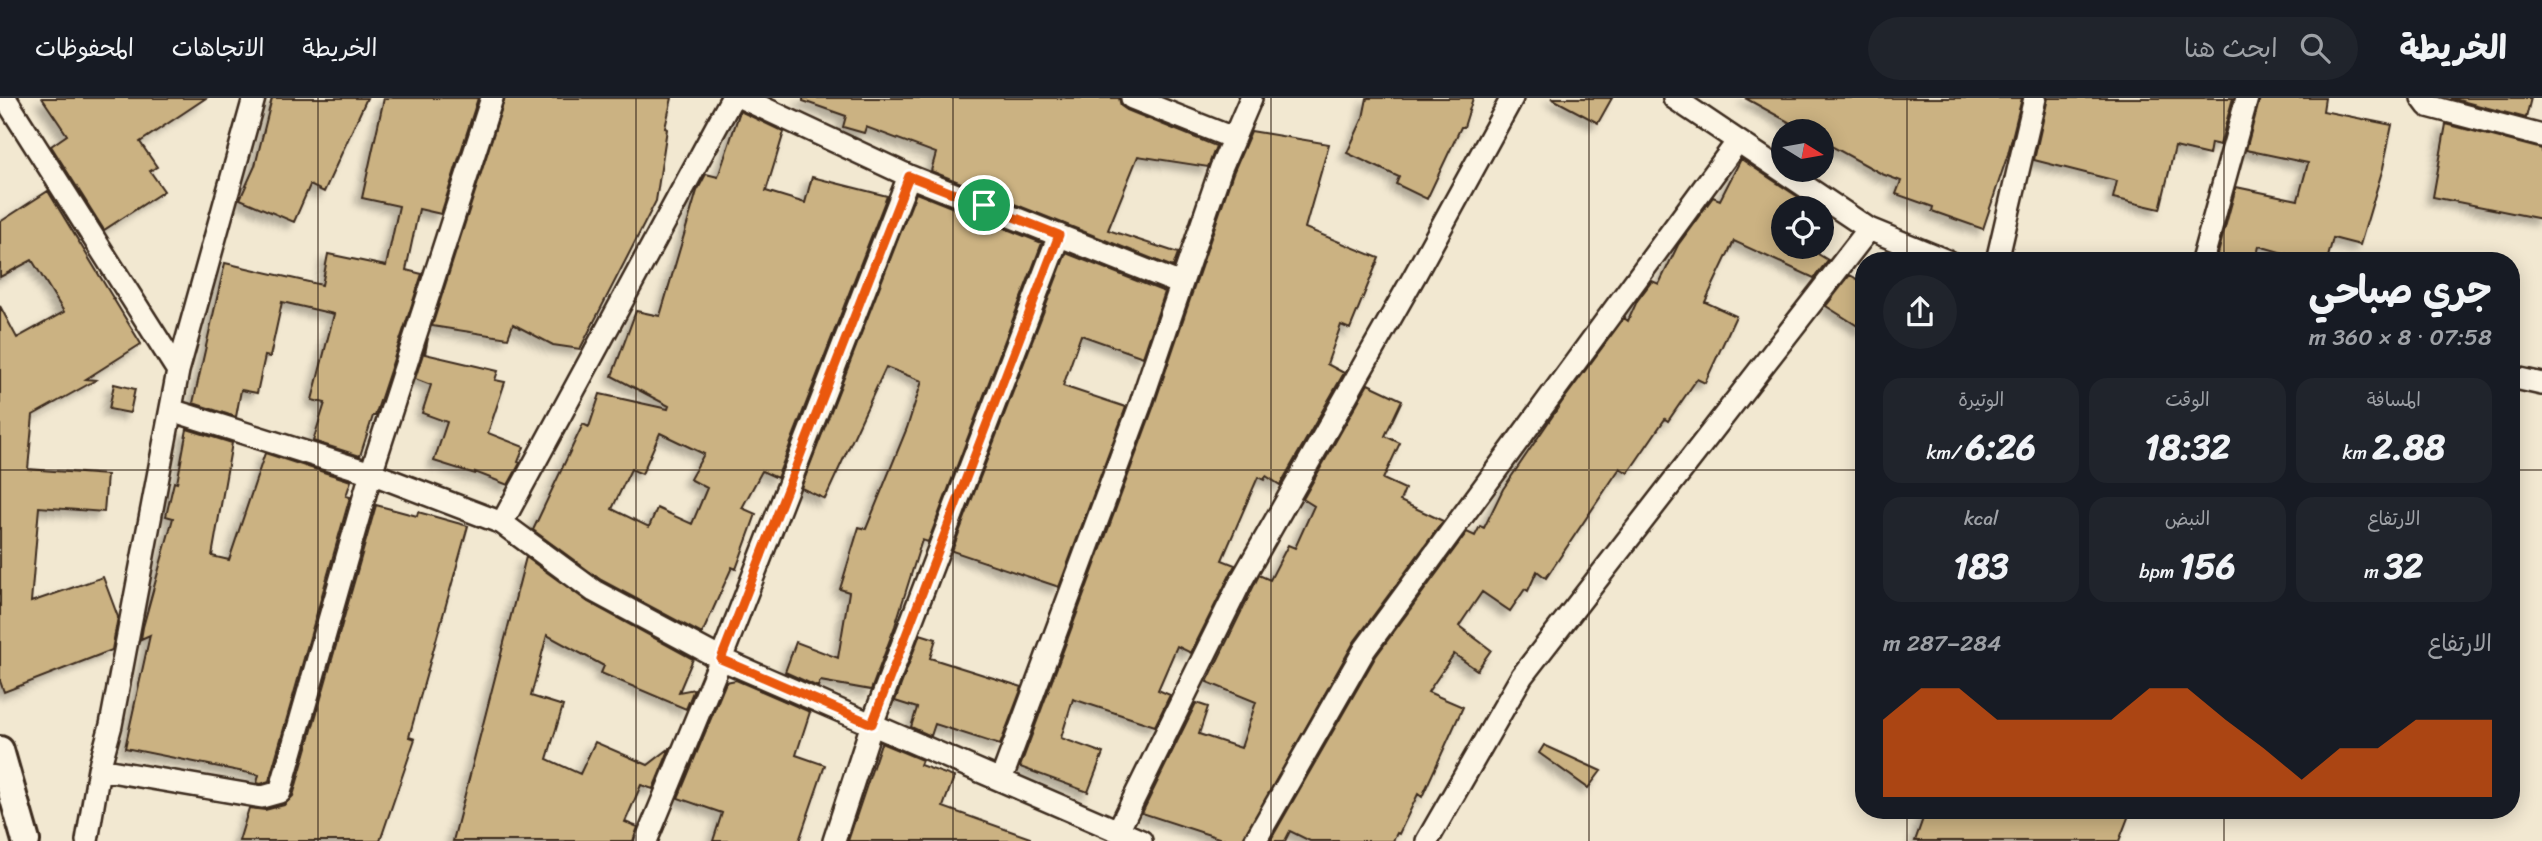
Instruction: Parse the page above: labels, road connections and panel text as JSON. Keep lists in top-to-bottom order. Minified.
{"north":"right","page":{"header":"الخريطة","search":"ابحث هنا","nav":["الخريطة","الاتجاهات","المحفوظات"],"heading":["جري صباحي","07:58 · 8 × 360 m"],"stats":[["المسافة","2.88 km"],["الوقت","18:32"],["الوتيرة","6:26 /km"],["الارتفاع","32 m"],["النبض","156 bpm"],["kcal","183"]],"chart":["الارتفاع","284–287 m"]}}
